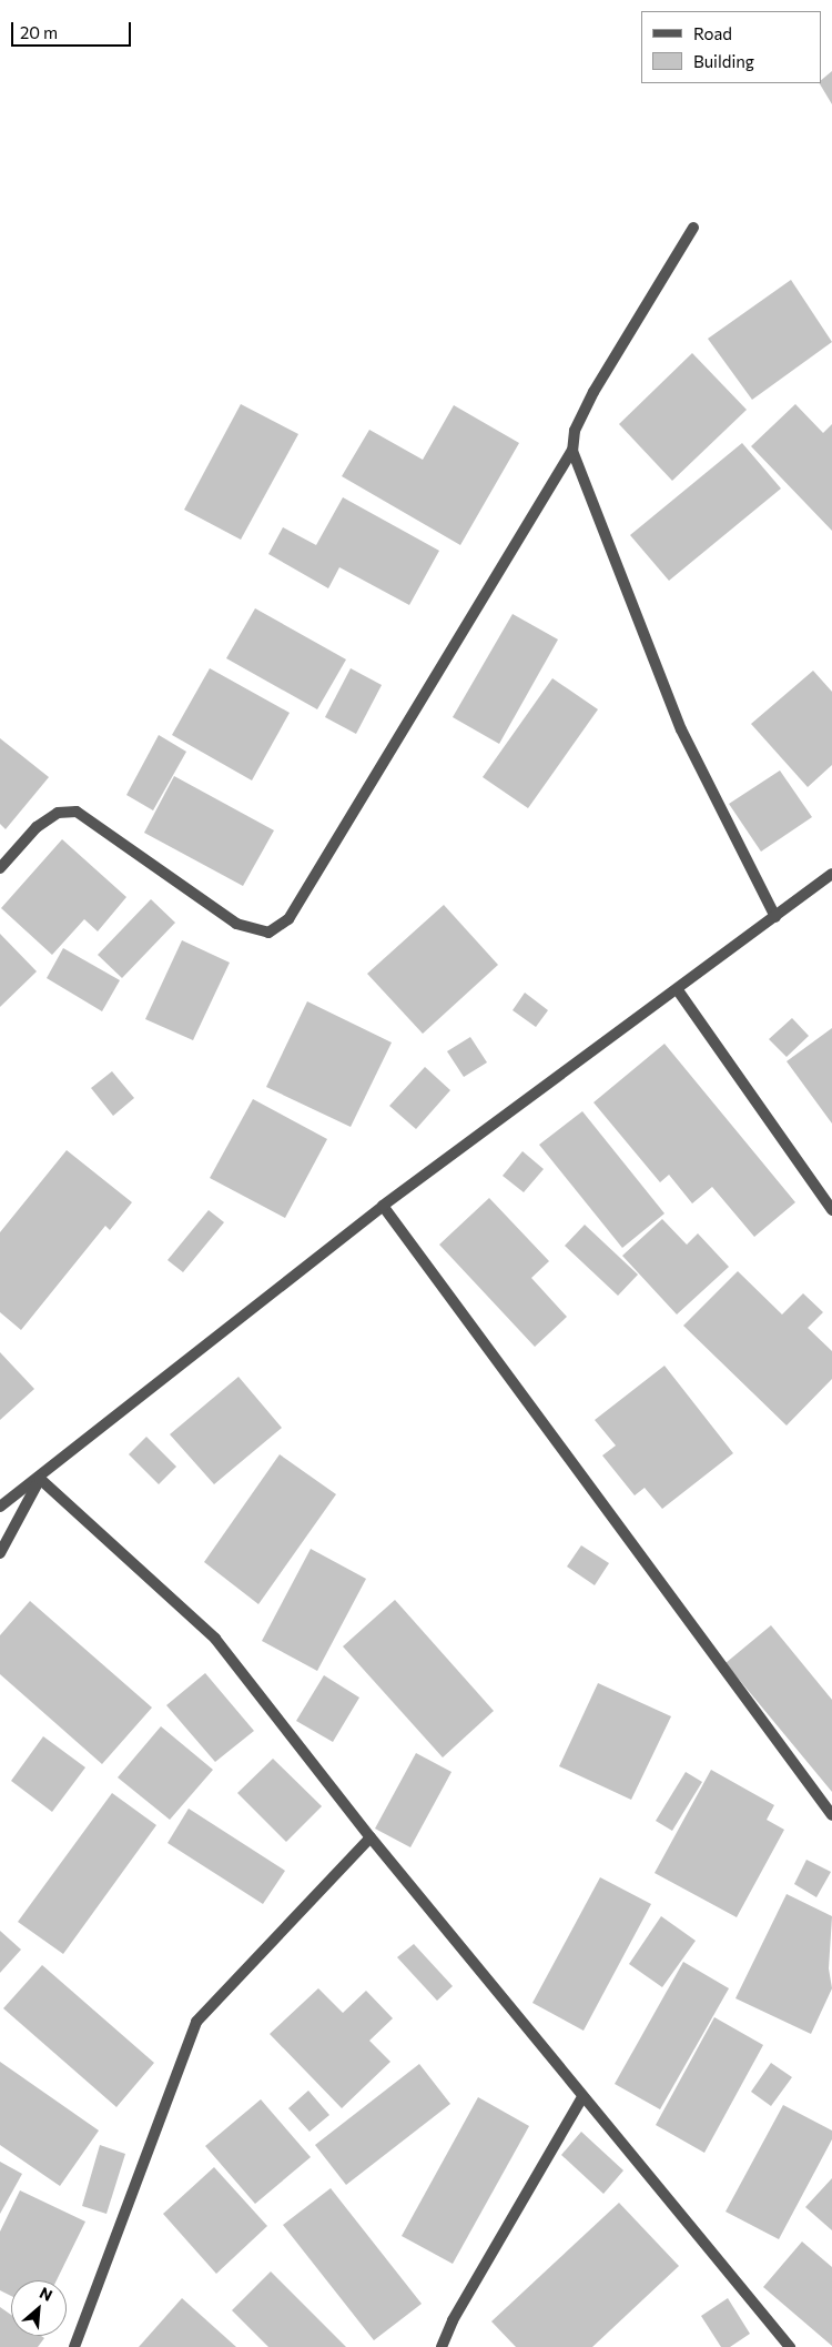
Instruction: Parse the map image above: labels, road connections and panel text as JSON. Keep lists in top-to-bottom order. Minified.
{"legend":["Road","Building"],"scale_bar":"20 m","north":"top right"}
